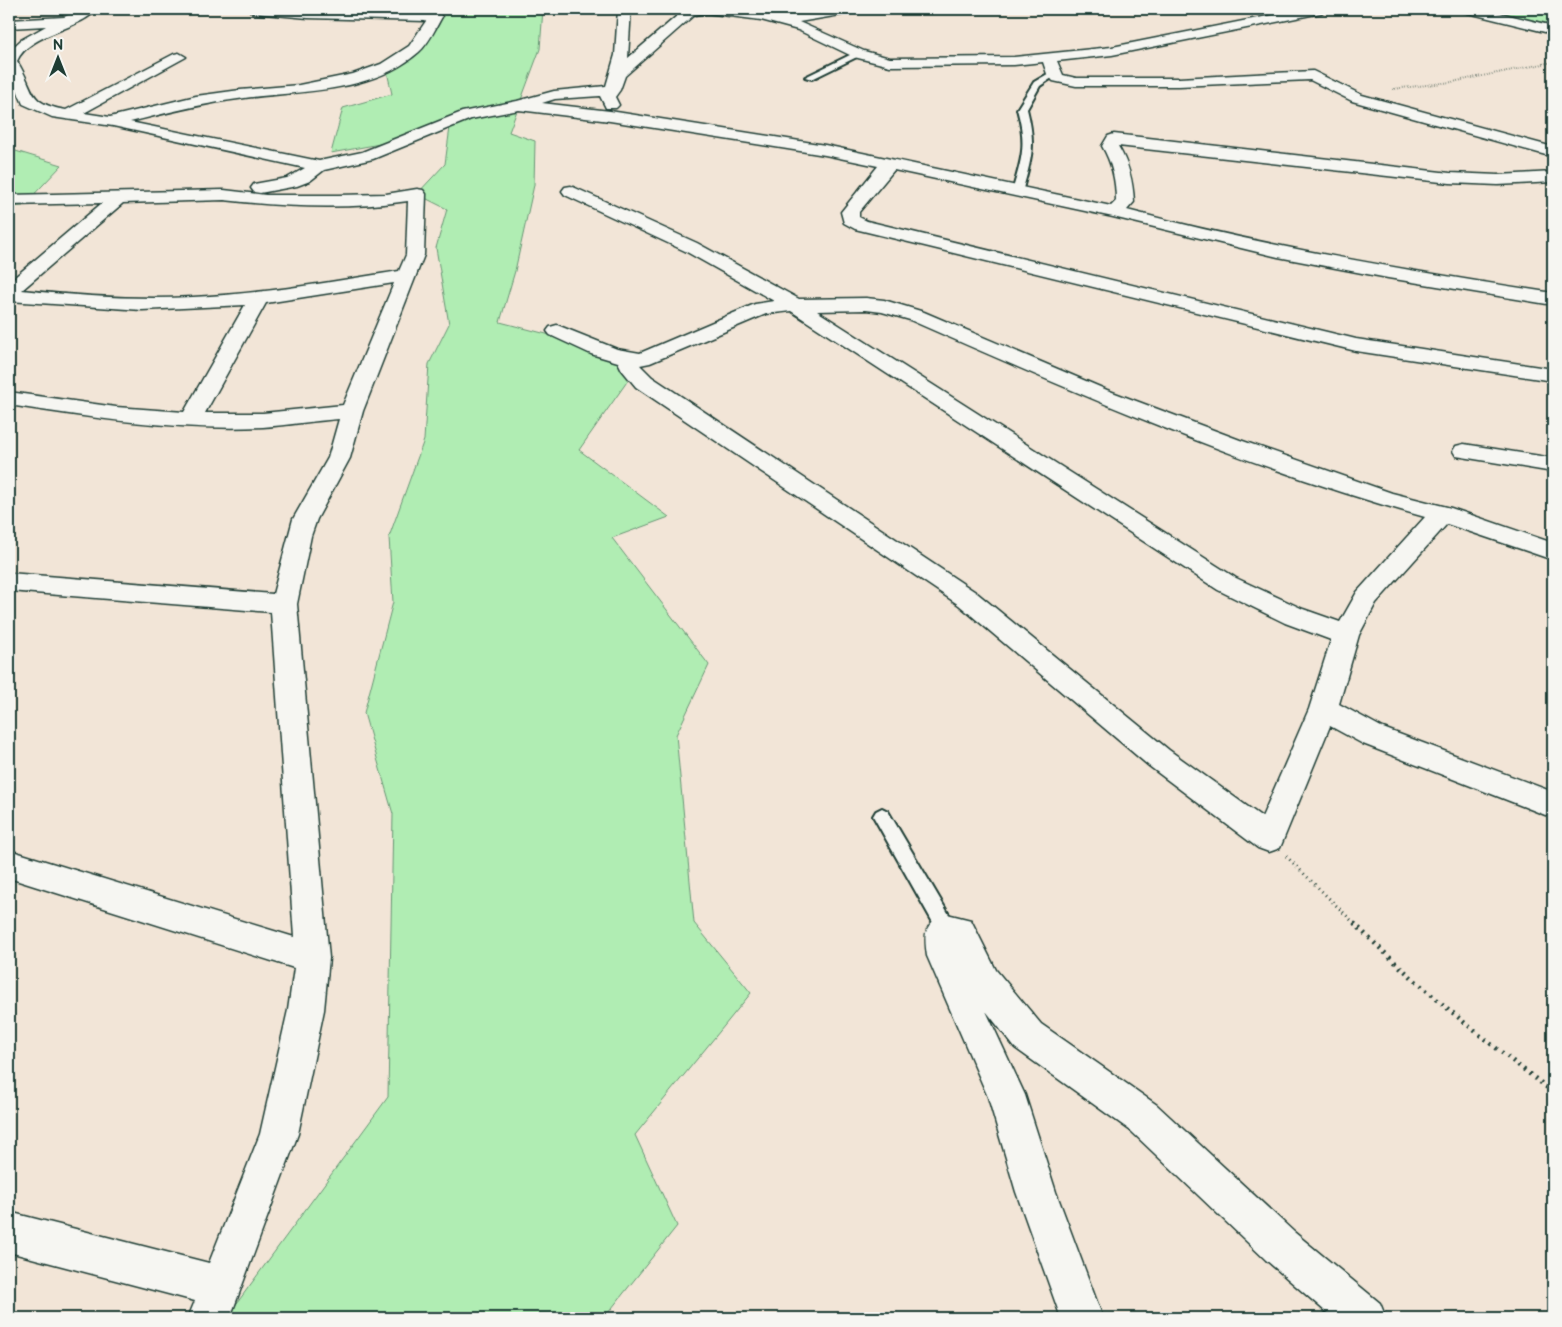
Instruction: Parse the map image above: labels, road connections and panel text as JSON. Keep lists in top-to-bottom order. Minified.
{"north":"top"}
